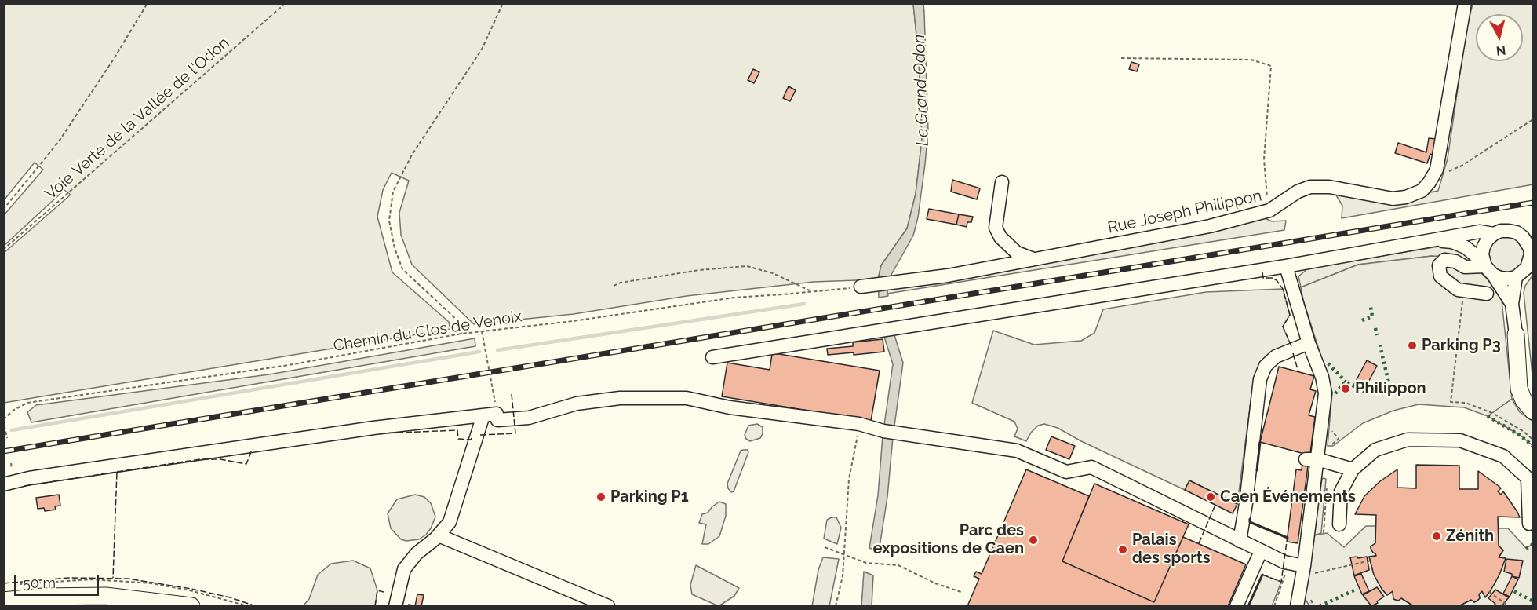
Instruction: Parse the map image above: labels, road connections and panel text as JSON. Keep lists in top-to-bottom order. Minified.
{"streets":{"street":["Rue Joseph Philippon"],"path":["Voie Verte de la Vallée de l'Odon","Chemin du Clos de Venoix"]},"crossings":[["Rue Joseph Philippon","Chemin du Clos de Venoix"]],"water":["Le Grand Odon"],"places":["Parking P3","Philippon","Parking P1","Caen Événements","Zénith","Parc des expositions de Caen","Palais des sports"],"scale_bar":"50 m","north":"bottom"}
